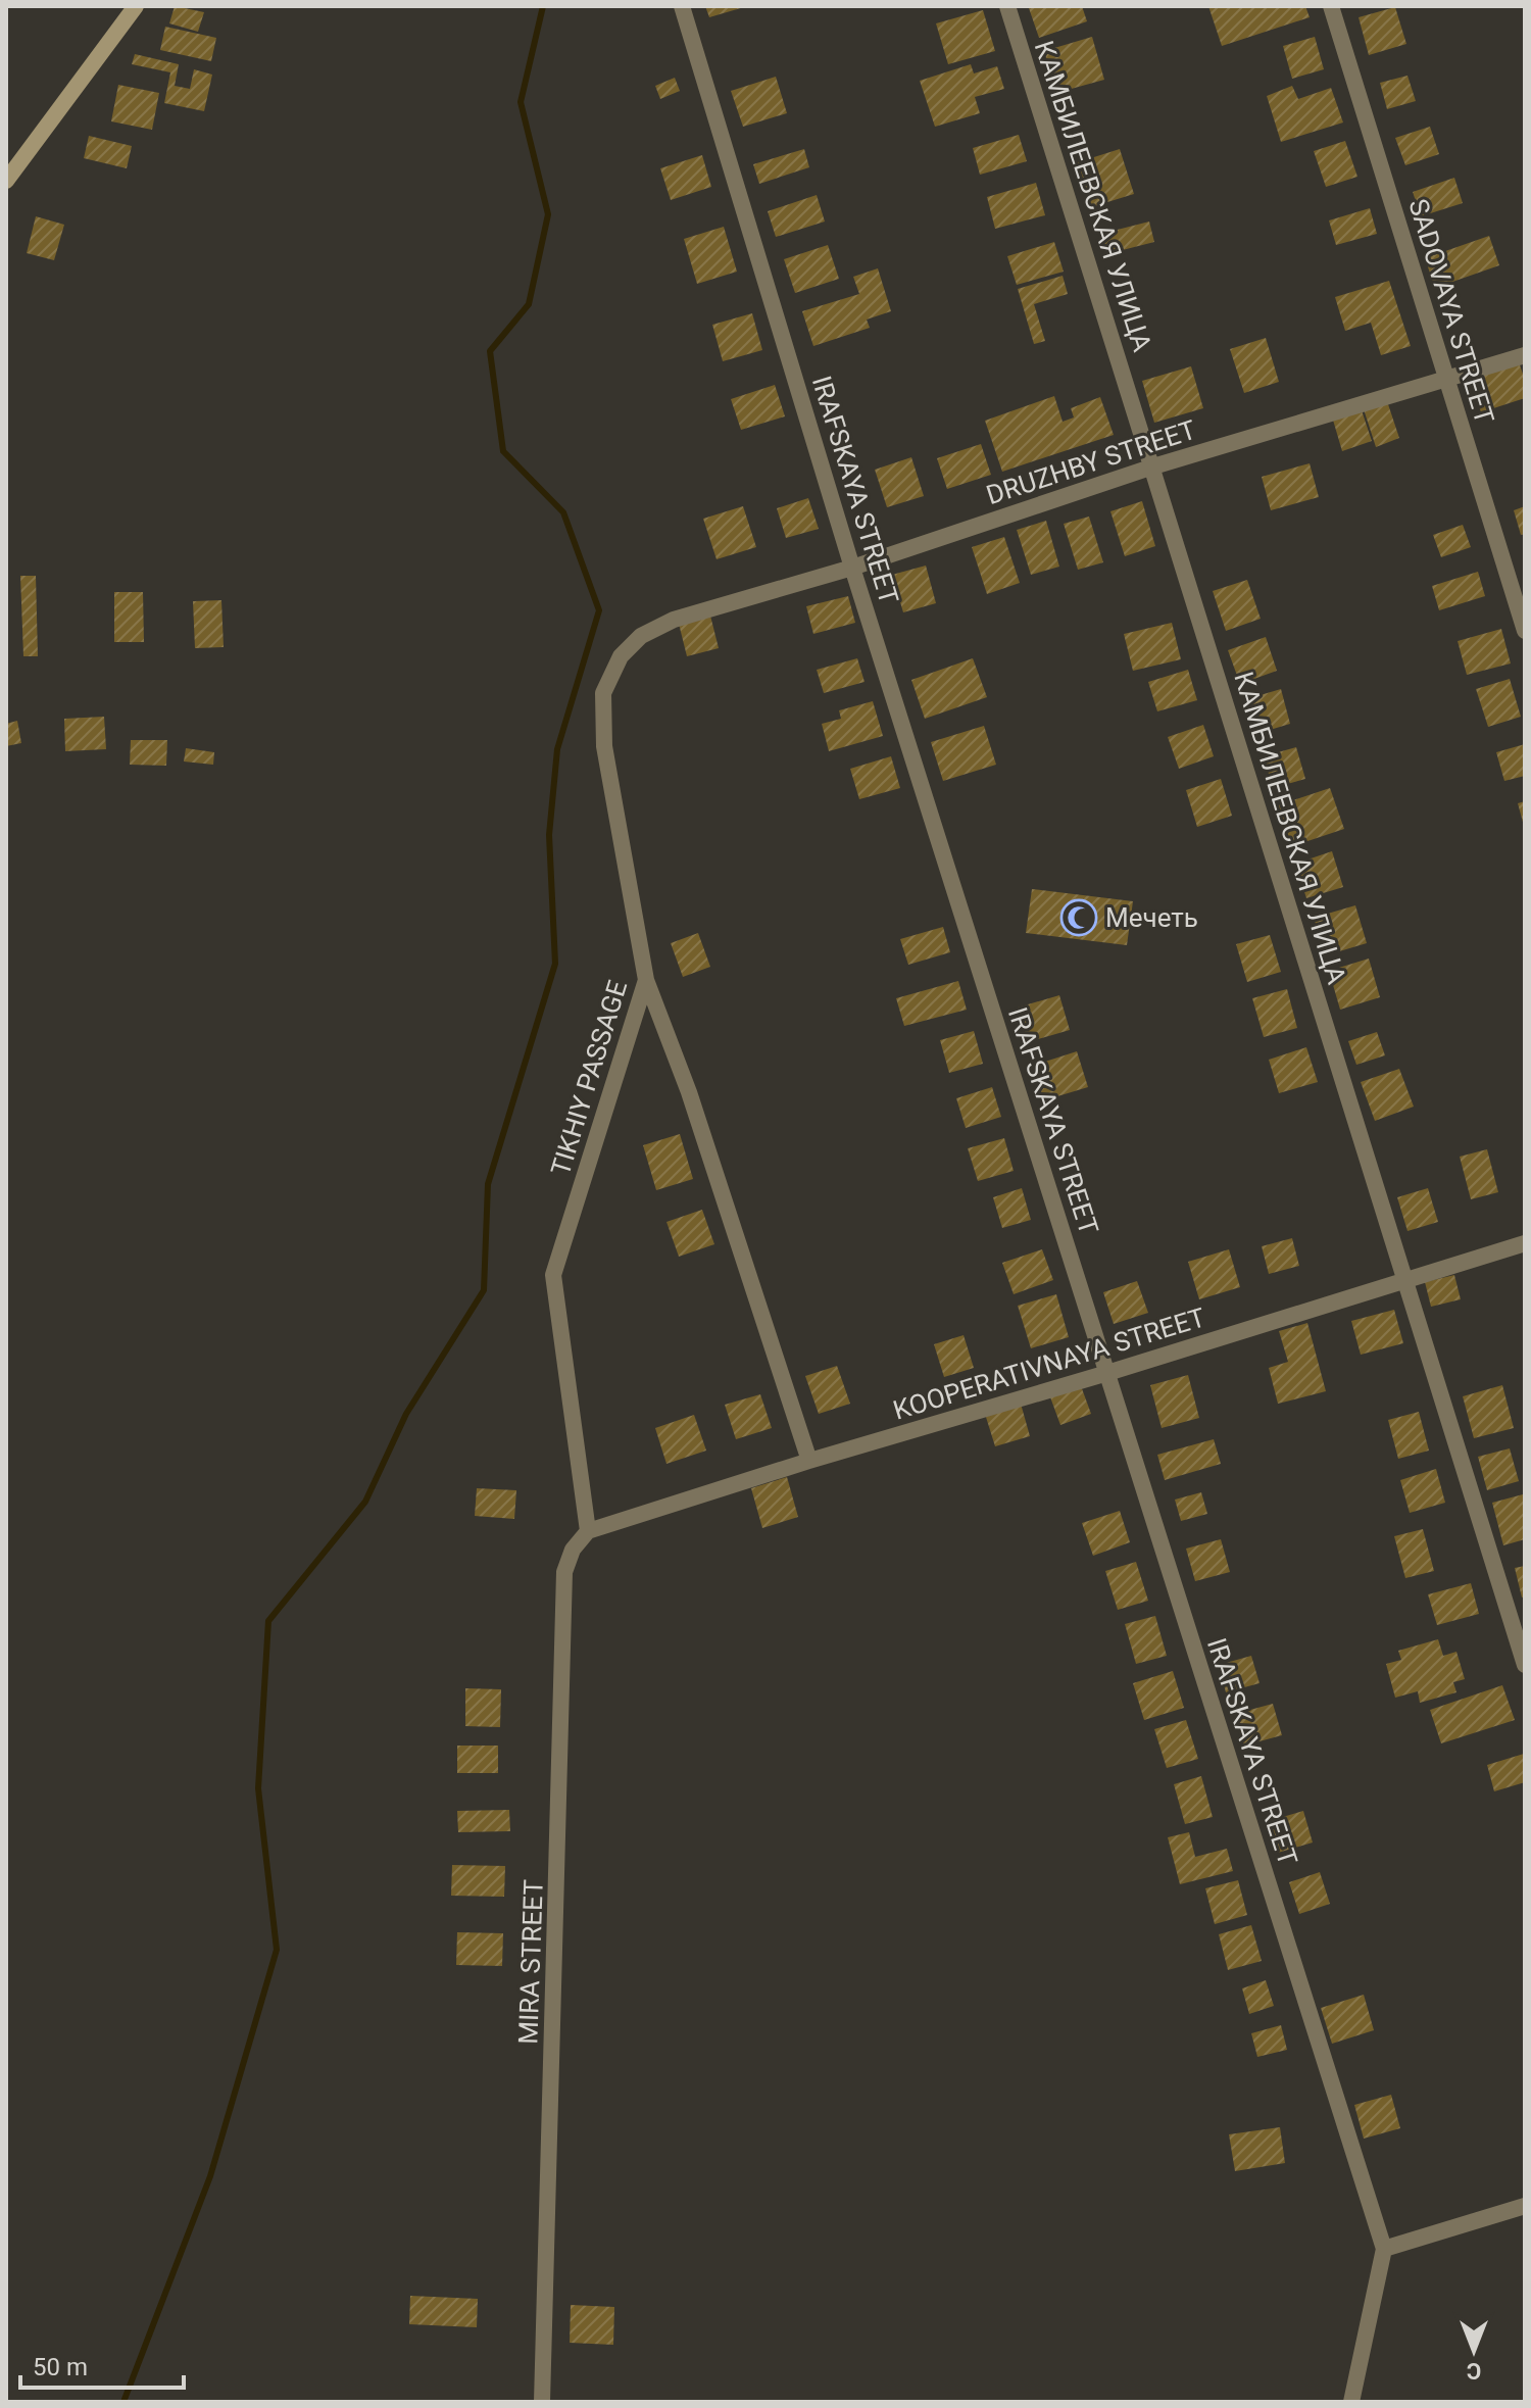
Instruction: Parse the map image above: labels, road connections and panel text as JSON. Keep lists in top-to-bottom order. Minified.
{"streets":{"street":["КАМБИЛЕЕВСКАЯ УЛИЦА","SADOVAYA STREET","DRUZHBY STREET","IRAFSKAYA STREET","TIKHIY PASSAGE","KOOPERATIVNAYA STREET","MIRA STREET"]},"crossings":[["КАМБИЛЕЕВСКАЯ УЛИЦА","DRUZHBY STREET"],["КАМБИЛЕЕВСКАЯ УЛИЦА","KOOPERATIVNAYA STREET"],["SADOVAYA STREET","DRUZHBY STREET"],["DRUZHBY STREET","IRAFSKAYA STREET"],["DRUZHBY STREET","TIKHIY PASSAGE"],["IRAFSKAYA STREET","KOOPERATIVNAYA STREET"],["TIKHIY PASSAGE","KOOPERATIVNAYA STREET"],["TIKHIY PASSAGE","MIRA STREET"],["KOOPERATIVNAYA STREET","MIRA STREET"]],"places":{"mosque":["Мечеть"]},"scale_bar":"50 m","north":"bottom"}
